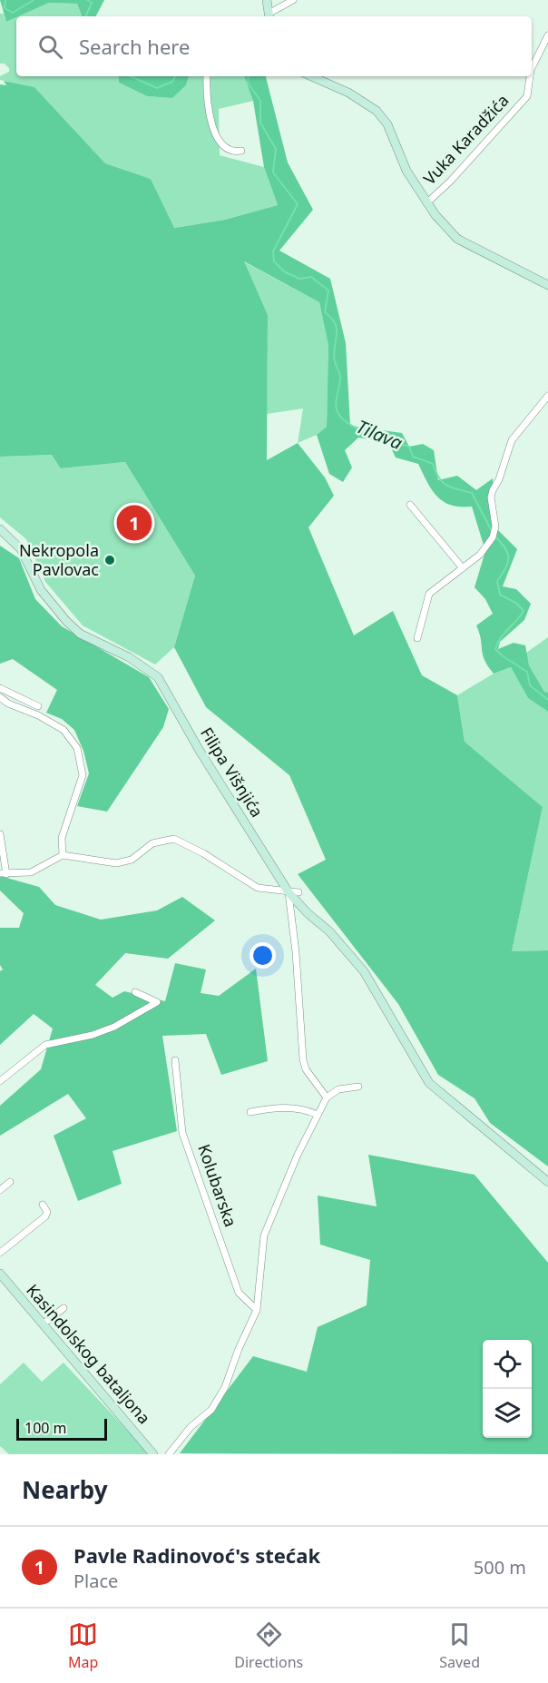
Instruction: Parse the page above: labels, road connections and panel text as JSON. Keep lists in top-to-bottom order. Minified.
{"streets":{"main road":["Vuka Karadžića","Filipa Višnjića","Kasindolskog bataljona"],"street":["Kolubarska"]},"water":["Tilava"],"places":["Nekropola Pavlovac"],"scale_bar":"100 m","page":{"search":"Search here","pins":"1","scale":"100 m","heading":"Nearby","list":[{"mark":"1","name":"Pavle Radinovoć's stećak","note":"Place","value":"500 m"}],"nav":["Map","Directions","Saved"]}}
